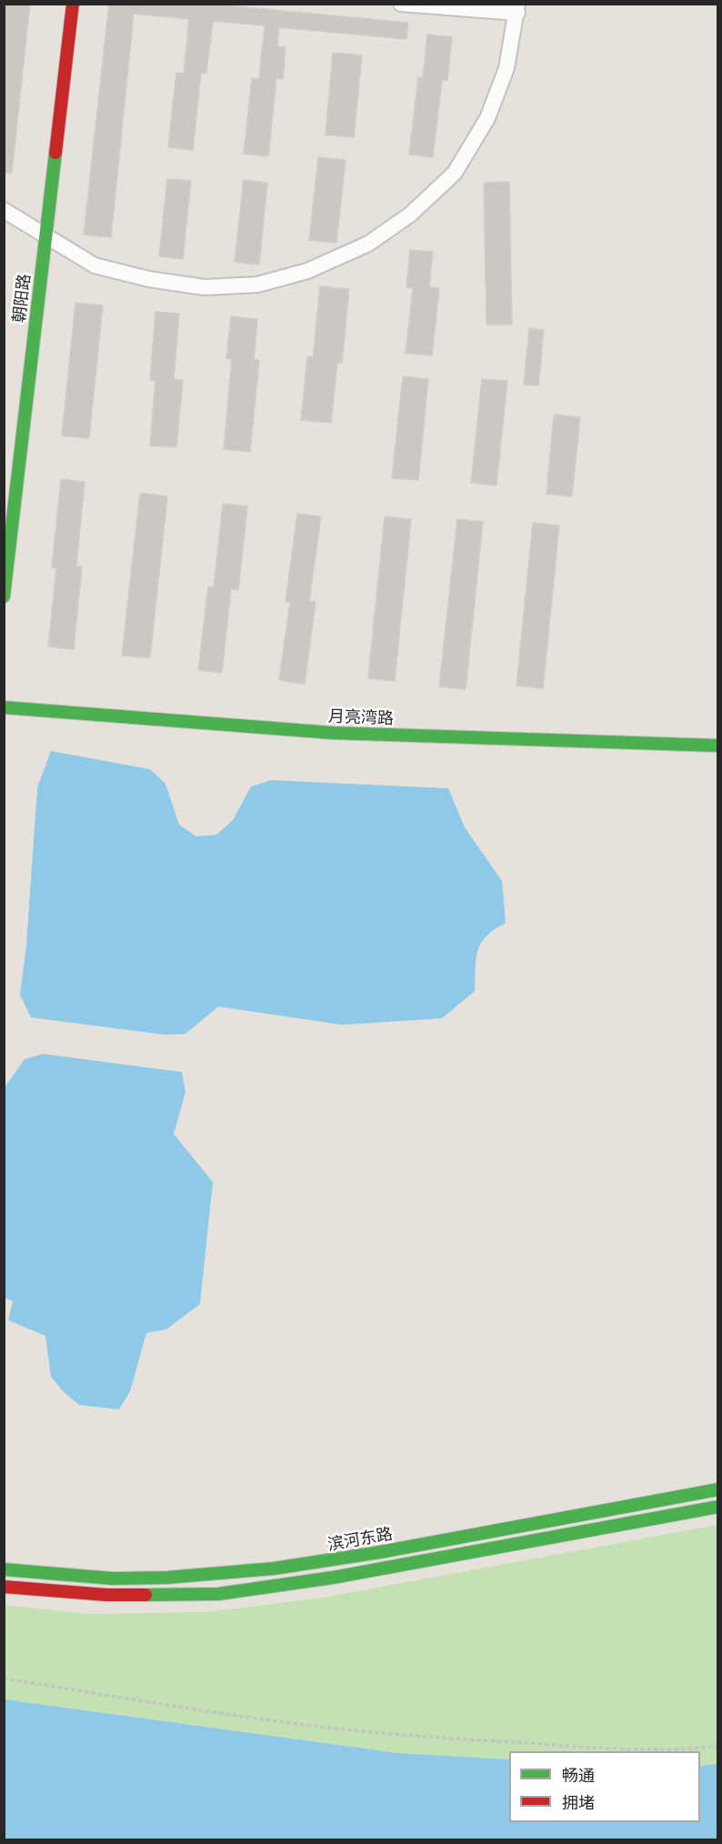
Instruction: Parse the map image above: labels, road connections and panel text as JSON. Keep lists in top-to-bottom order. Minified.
{"streets":{"main road":["朝阳路","月亮湾路","滨河东路"]},"legend":["畅通","拥堵"]}
